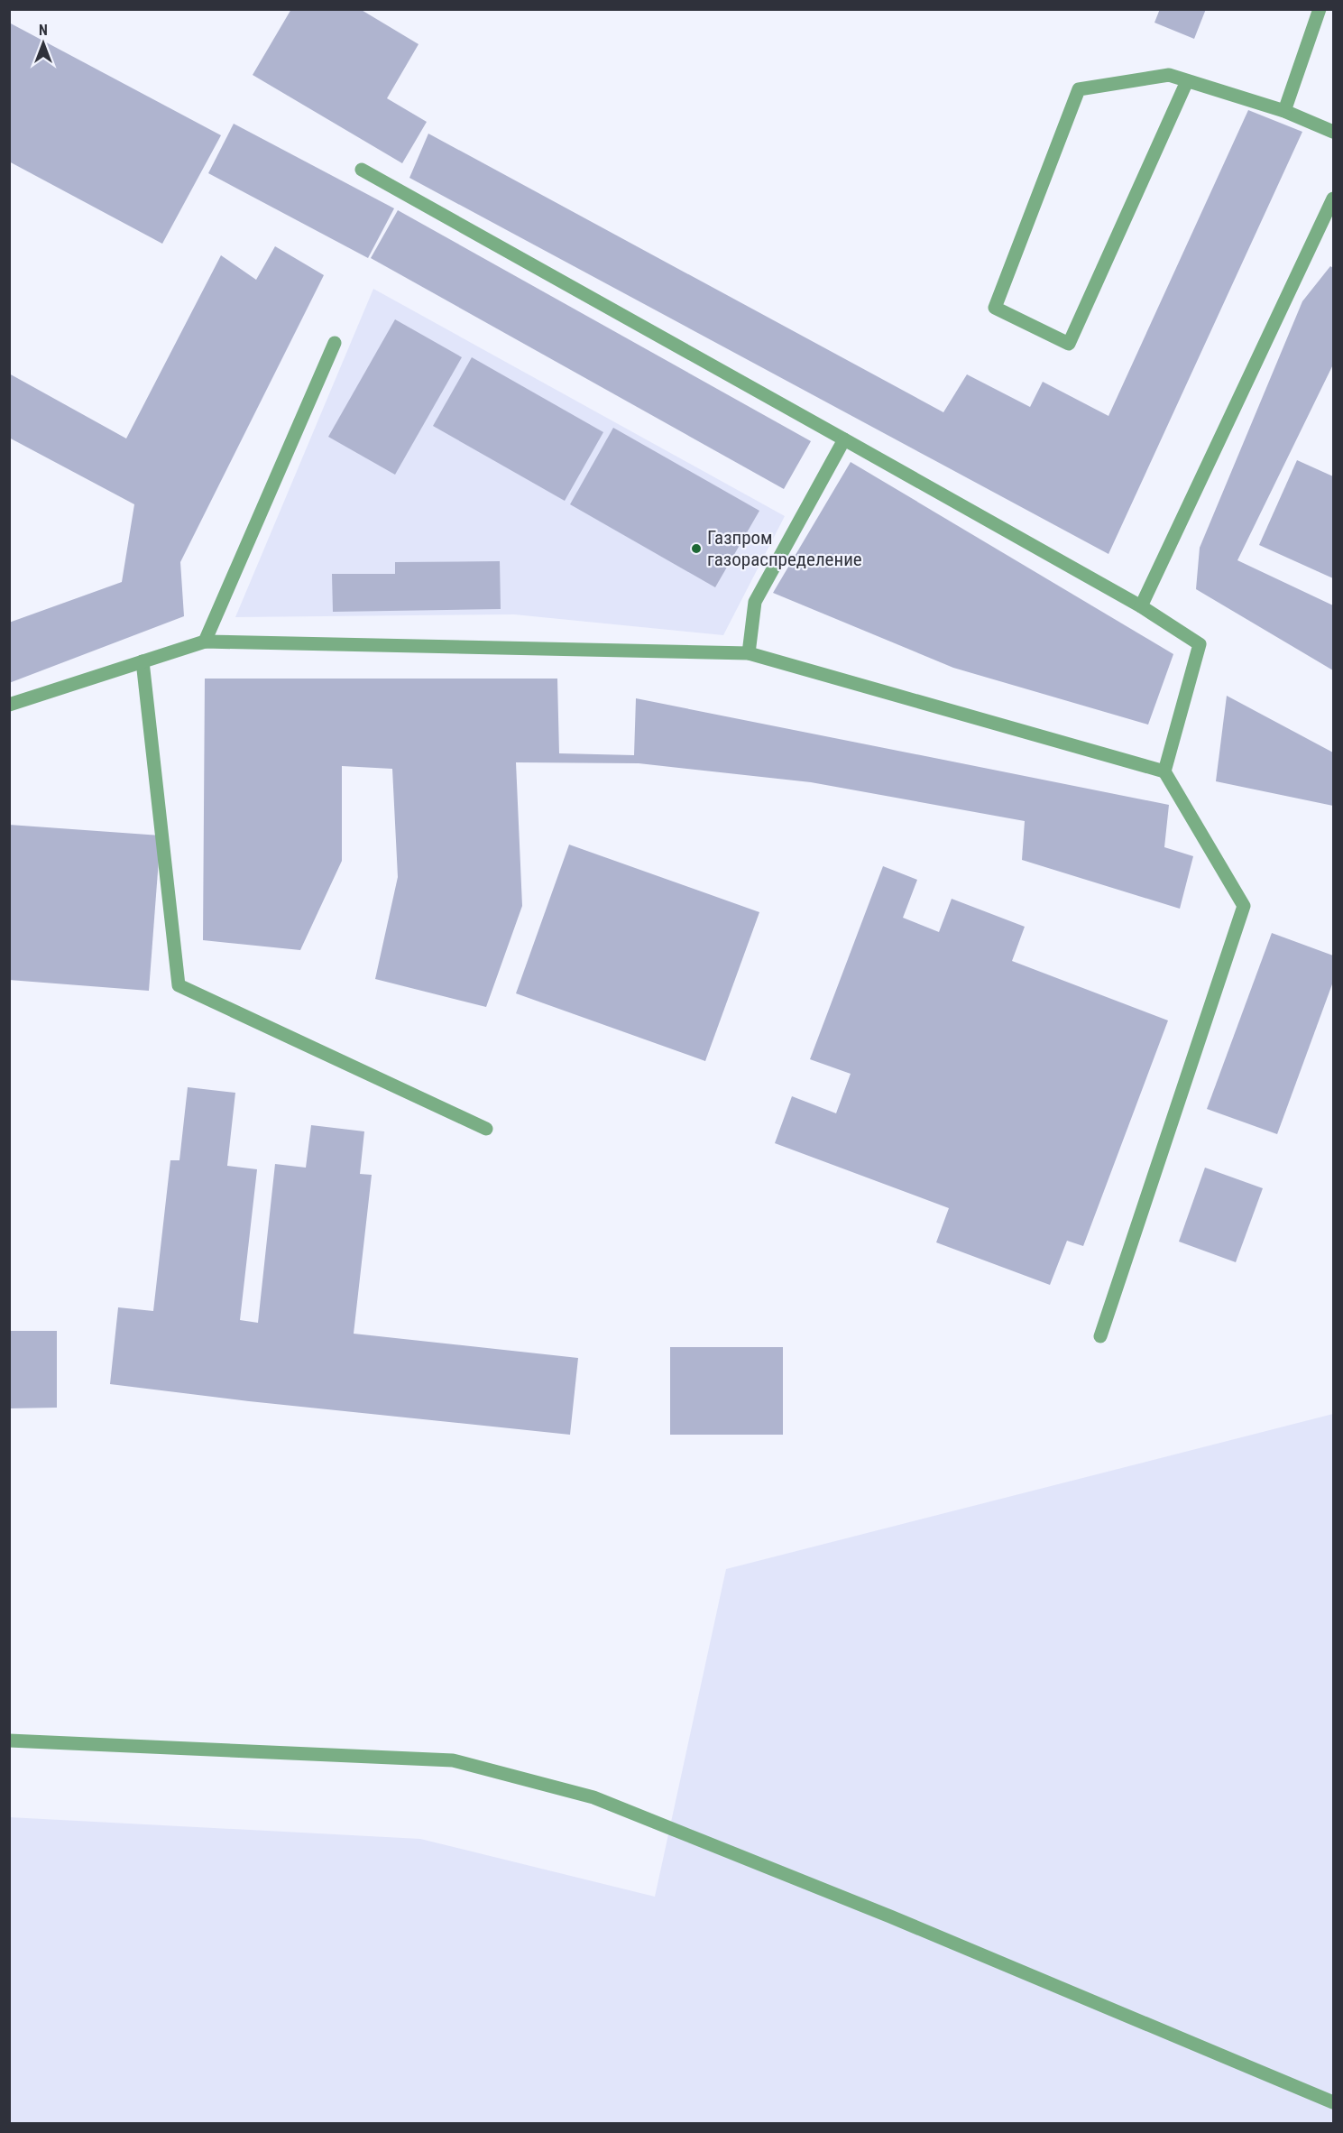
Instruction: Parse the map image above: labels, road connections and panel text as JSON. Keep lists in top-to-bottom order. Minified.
{"places":["Газпром газораспределение"],"north":"top"}
